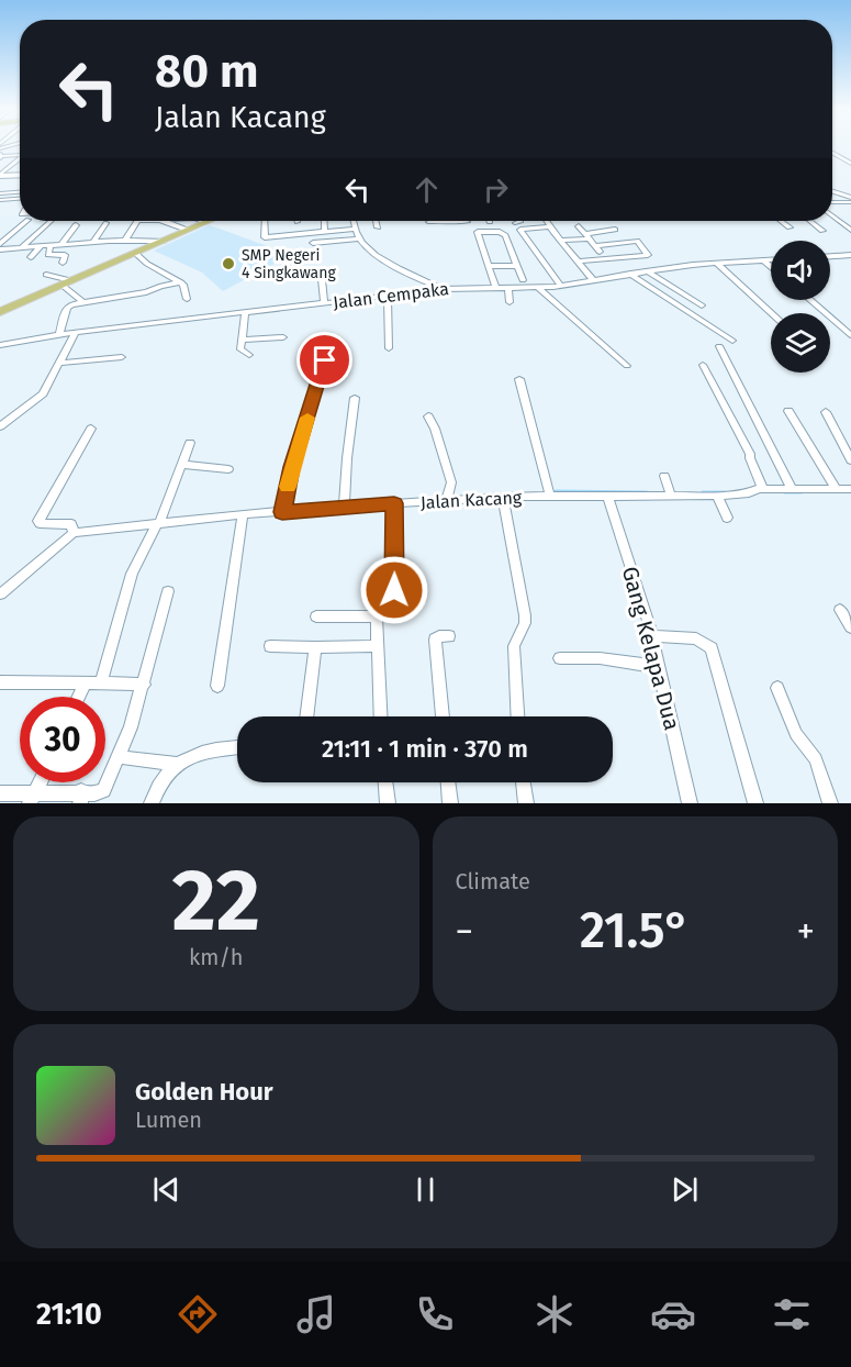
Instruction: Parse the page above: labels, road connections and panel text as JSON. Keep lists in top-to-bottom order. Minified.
{"streets":{"street":["Jalan Cempaka","Jalan Kacang","Gang Kelapa Dua"]},"crossings":[["Jalan Kacang","Gang Kelapa Dua"]],"places":["SMP Negeri 4 Singkawang"],"page":{"turn":["80 m","Jalan Kacang"],"limit":"30","trip":"21:11 · 1 min · 370 m","tile":[["22","km/h"],"Climate"],"heat":["−","21.5°","+"],"song":["Golden Hour","Lumen"],"tabs":"21:10"}}
